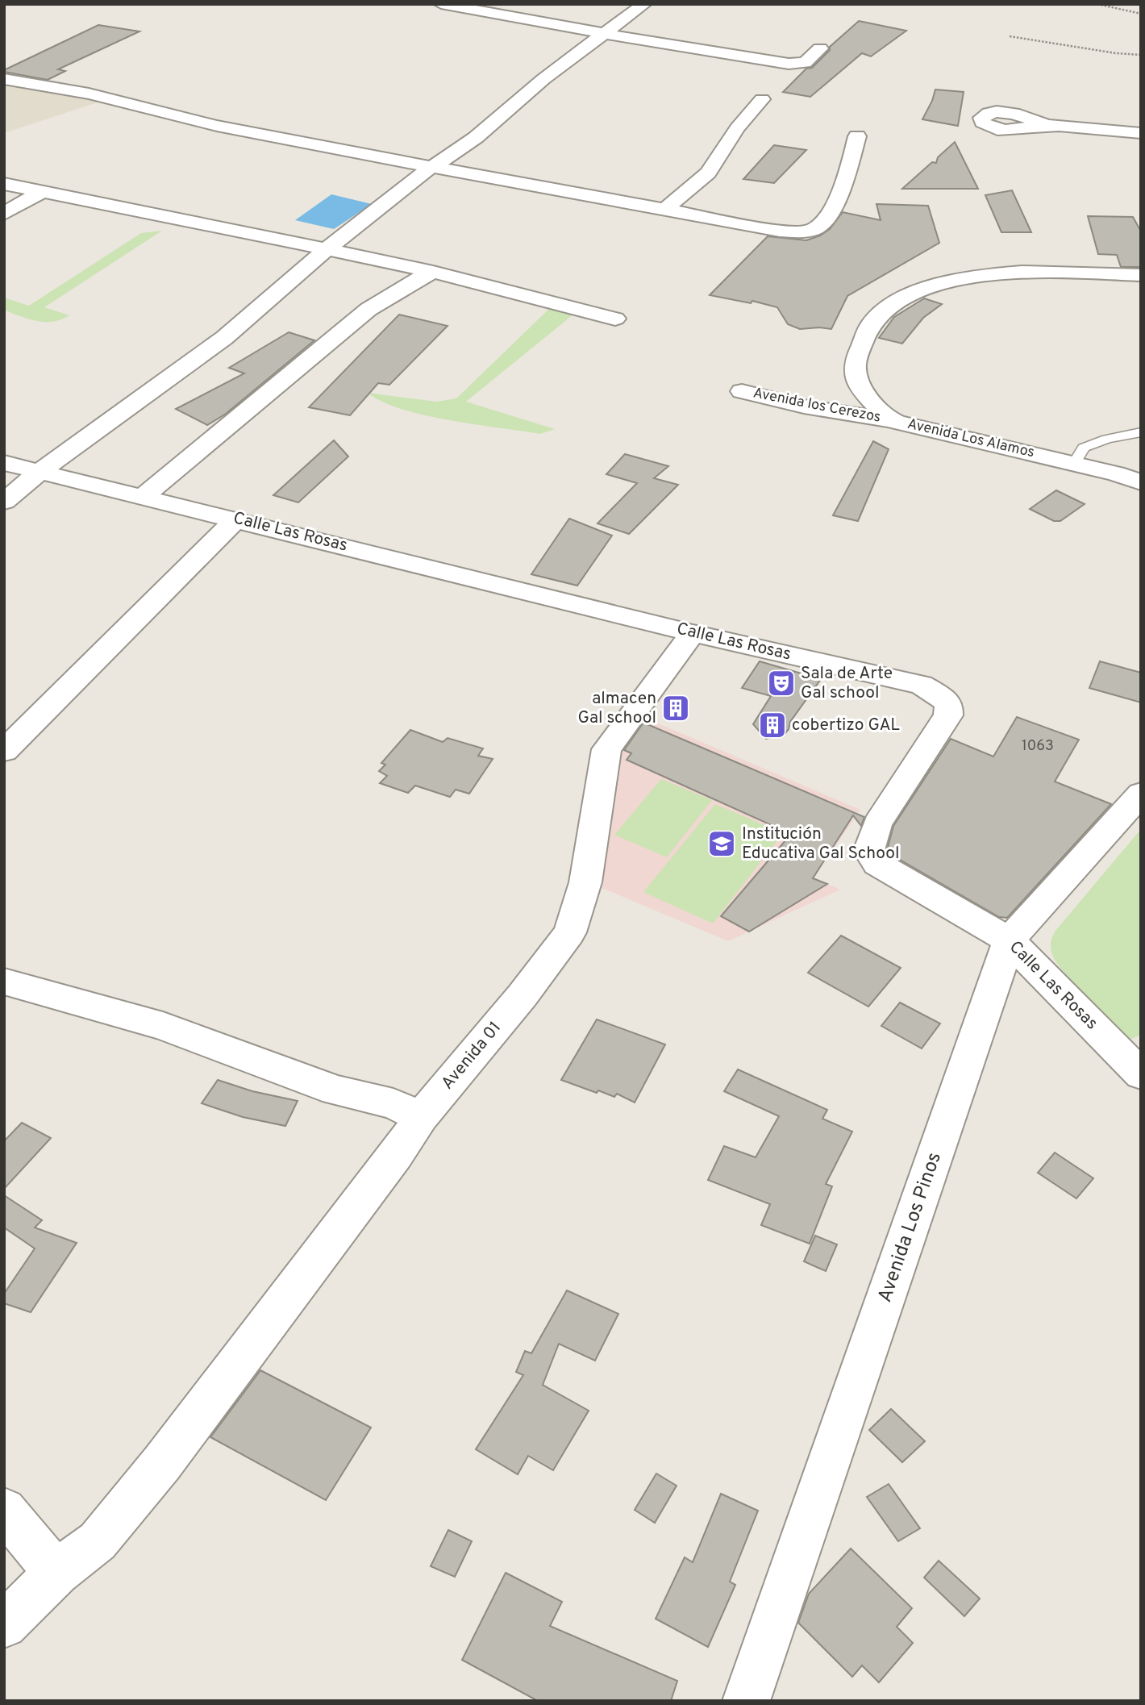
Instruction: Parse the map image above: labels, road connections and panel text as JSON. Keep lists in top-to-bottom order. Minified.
{"streets":{"street":["Avenida los Cerezos","Avenida Los Alamos","Calle Las Rosas","Avenida 01","Avenida Los Pinos"]},"crossings":[["Avenida los Cerezos","Avenida Los Alamos"],["Calle Las Rosas","Avenida 01"],["Calle Las Rosas","Avenida Los Pinos"]],"places":{"theatre":["Sala de Arte Gal school"],"building":["almacen Gal school","cobertizo GAL"],"school or university":["Institución Educativa Gal School"]},"house_numbers":["1063"]}
